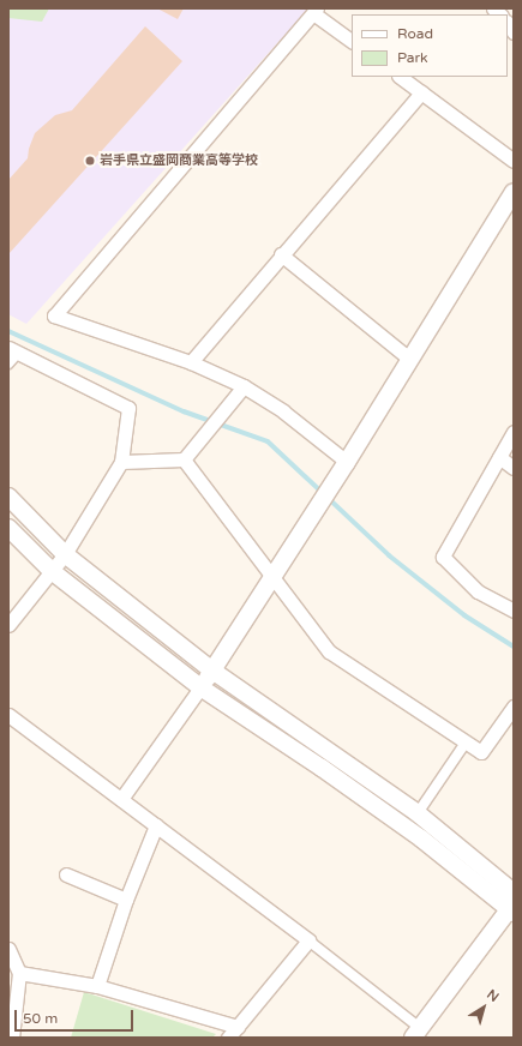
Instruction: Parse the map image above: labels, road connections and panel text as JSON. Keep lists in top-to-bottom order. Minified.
{"places":["岩手県立盛岡商業高等学校"],"legend":["Road","Park"],"scale_bar":"50 m","north":"top right"}
